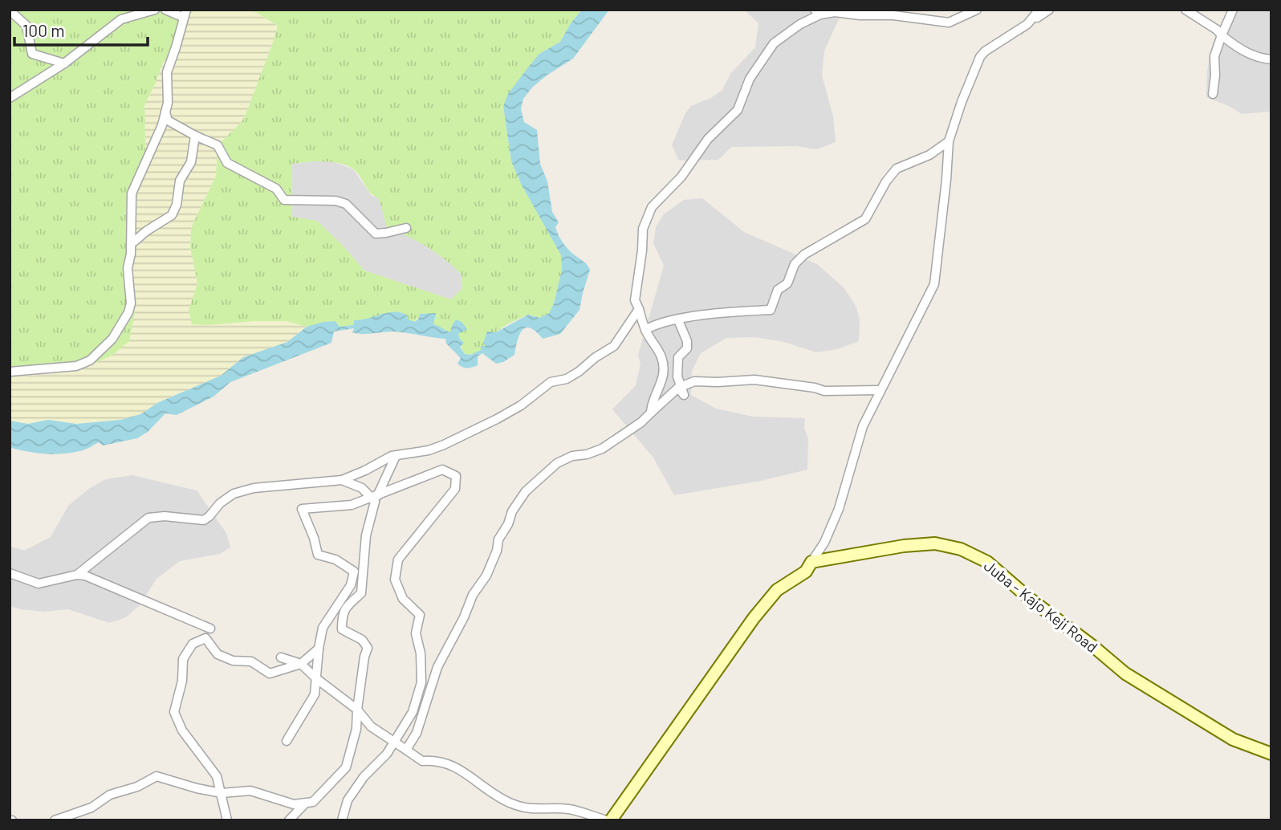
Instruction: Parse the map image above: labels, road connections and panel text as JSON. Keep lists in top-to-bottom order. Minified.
{"streets":{"main road":["Juba - Kajo Keji Road"]},"scale_bar":"100 m"}
